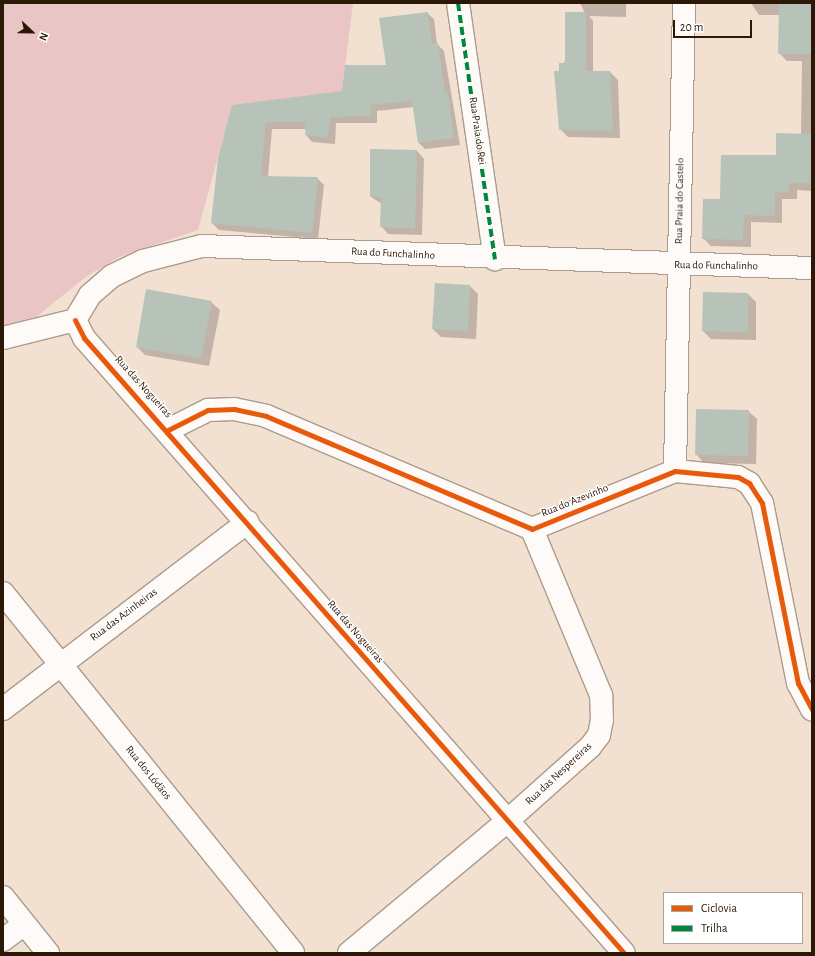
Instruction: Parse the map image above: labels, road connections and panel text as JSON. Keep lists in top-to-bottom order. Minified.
{"streets":{"street":["Rua Praia do Rei","Rua Praia do Castelo","Rua do Funchalinho","Rua das Nogueiras","Rua do Azevinho","Rua das Azinheiras","Rua dos Lódãos","Rua das Nespereiras"]},"crossings":[["Rua Praia do Rei","Rua do Funchalinho"],["Rua Praia do Castelo","Rua do Funchalinho"],["Rua Praia do Castelo","Rua do Azevinho"],["Rua do Funchalinho","Rua das Nogueiras"],["Rua das Nogueiras","Rua do Azevinho"],["Rua das Nogueiras","Rua das Azinheiras"],["Rua das Nogueiras","Rua das Nespereiras"],["Rua do Azevinho","Rua das Nespereiras"],["Rua das Azinheiras","Rua dos Lódãos"]],"legend":["Ciclovia","Trilha"],"scale_bar":"20 m","north":"right"}
